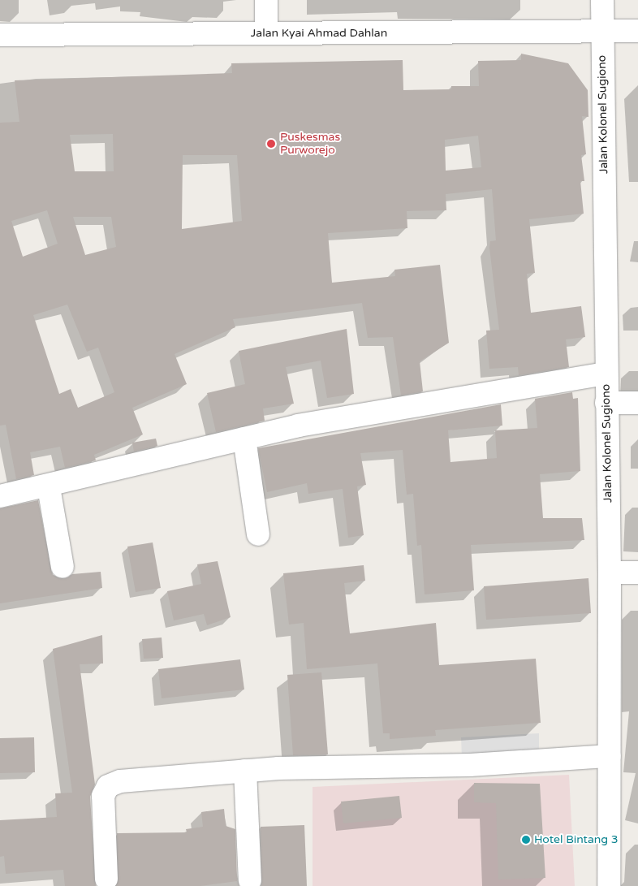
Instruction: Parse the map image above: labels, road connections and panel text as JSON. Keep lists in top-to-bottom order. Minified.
{"streets":{"street":["Jalan Kyai Ahmad Dahlan","Jalan Kolonel Sugiono"]},"crossings":[["Jalan Kyai Ahmad Dahlan","Jalan Kolonel Sugiono"]],"places":["Puskesmas Purworejo","Hotel Bintang 3"]}
